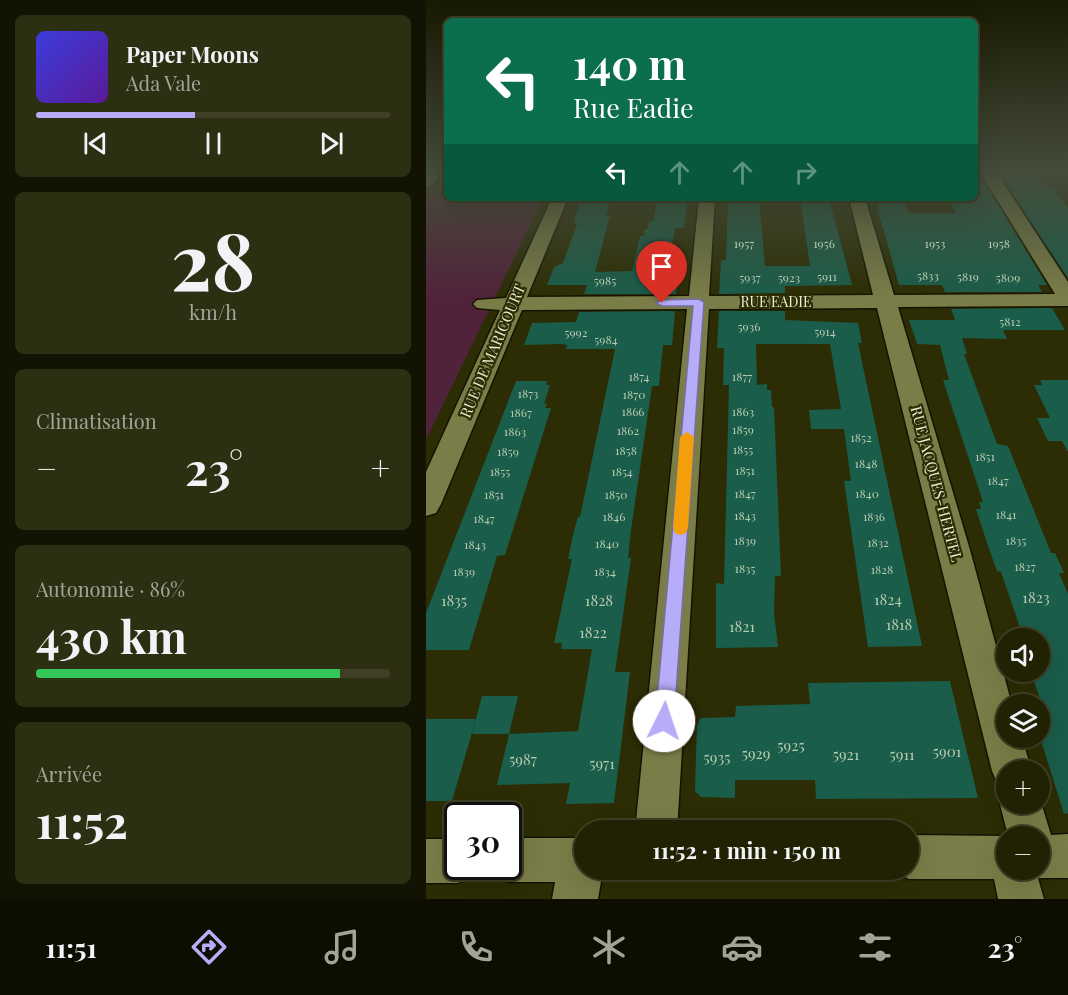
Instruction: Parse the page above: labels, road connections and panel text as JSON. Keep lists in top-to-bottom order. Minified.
{"streets":{"street":["RUE EADIE","RUE DE MARICOURT","RUE JACQUES-HERTEL"]},"crossings":[["RUE EADIE","RUE DE MARICOURT"],["RUE EADIE","RUE JACQUES-HERTEL"]],"house_numbers":["1957","1956","1953","1958","5833","5911","5819","5937","5923","5809","5985","5812","5936","5914","5992","5984","1874","1877","1873","1870","1866","1863","1867","1859","1862","1863","1852","1855","1858","1859","1851","1848","1851","1855","1854","1847","1847","1840","1851","1850","1841","1843","1846","1836","1847","1839","1835","1832","1840","1843","1827","1835","1828","1839","1834","1823","1824","1835","1828","1818","1821","1822","5925","5901","5929","5921","5911","5935","5987","5971"],"page":{"turn":["140 m","Rue Eadie"],"song":["Paper Moons","Ada Vale"],"tile":[["28","km/h"],"Climatisation",["Autonomie · 86%","430 km"],["Arrivée","11:52"]],"heat":["−","23°","+"],"map_buttons":["+","−"],"limit":"30","trip":"11:52 · 1 min · 150 m","tabs":["11:51","23°"]}}
